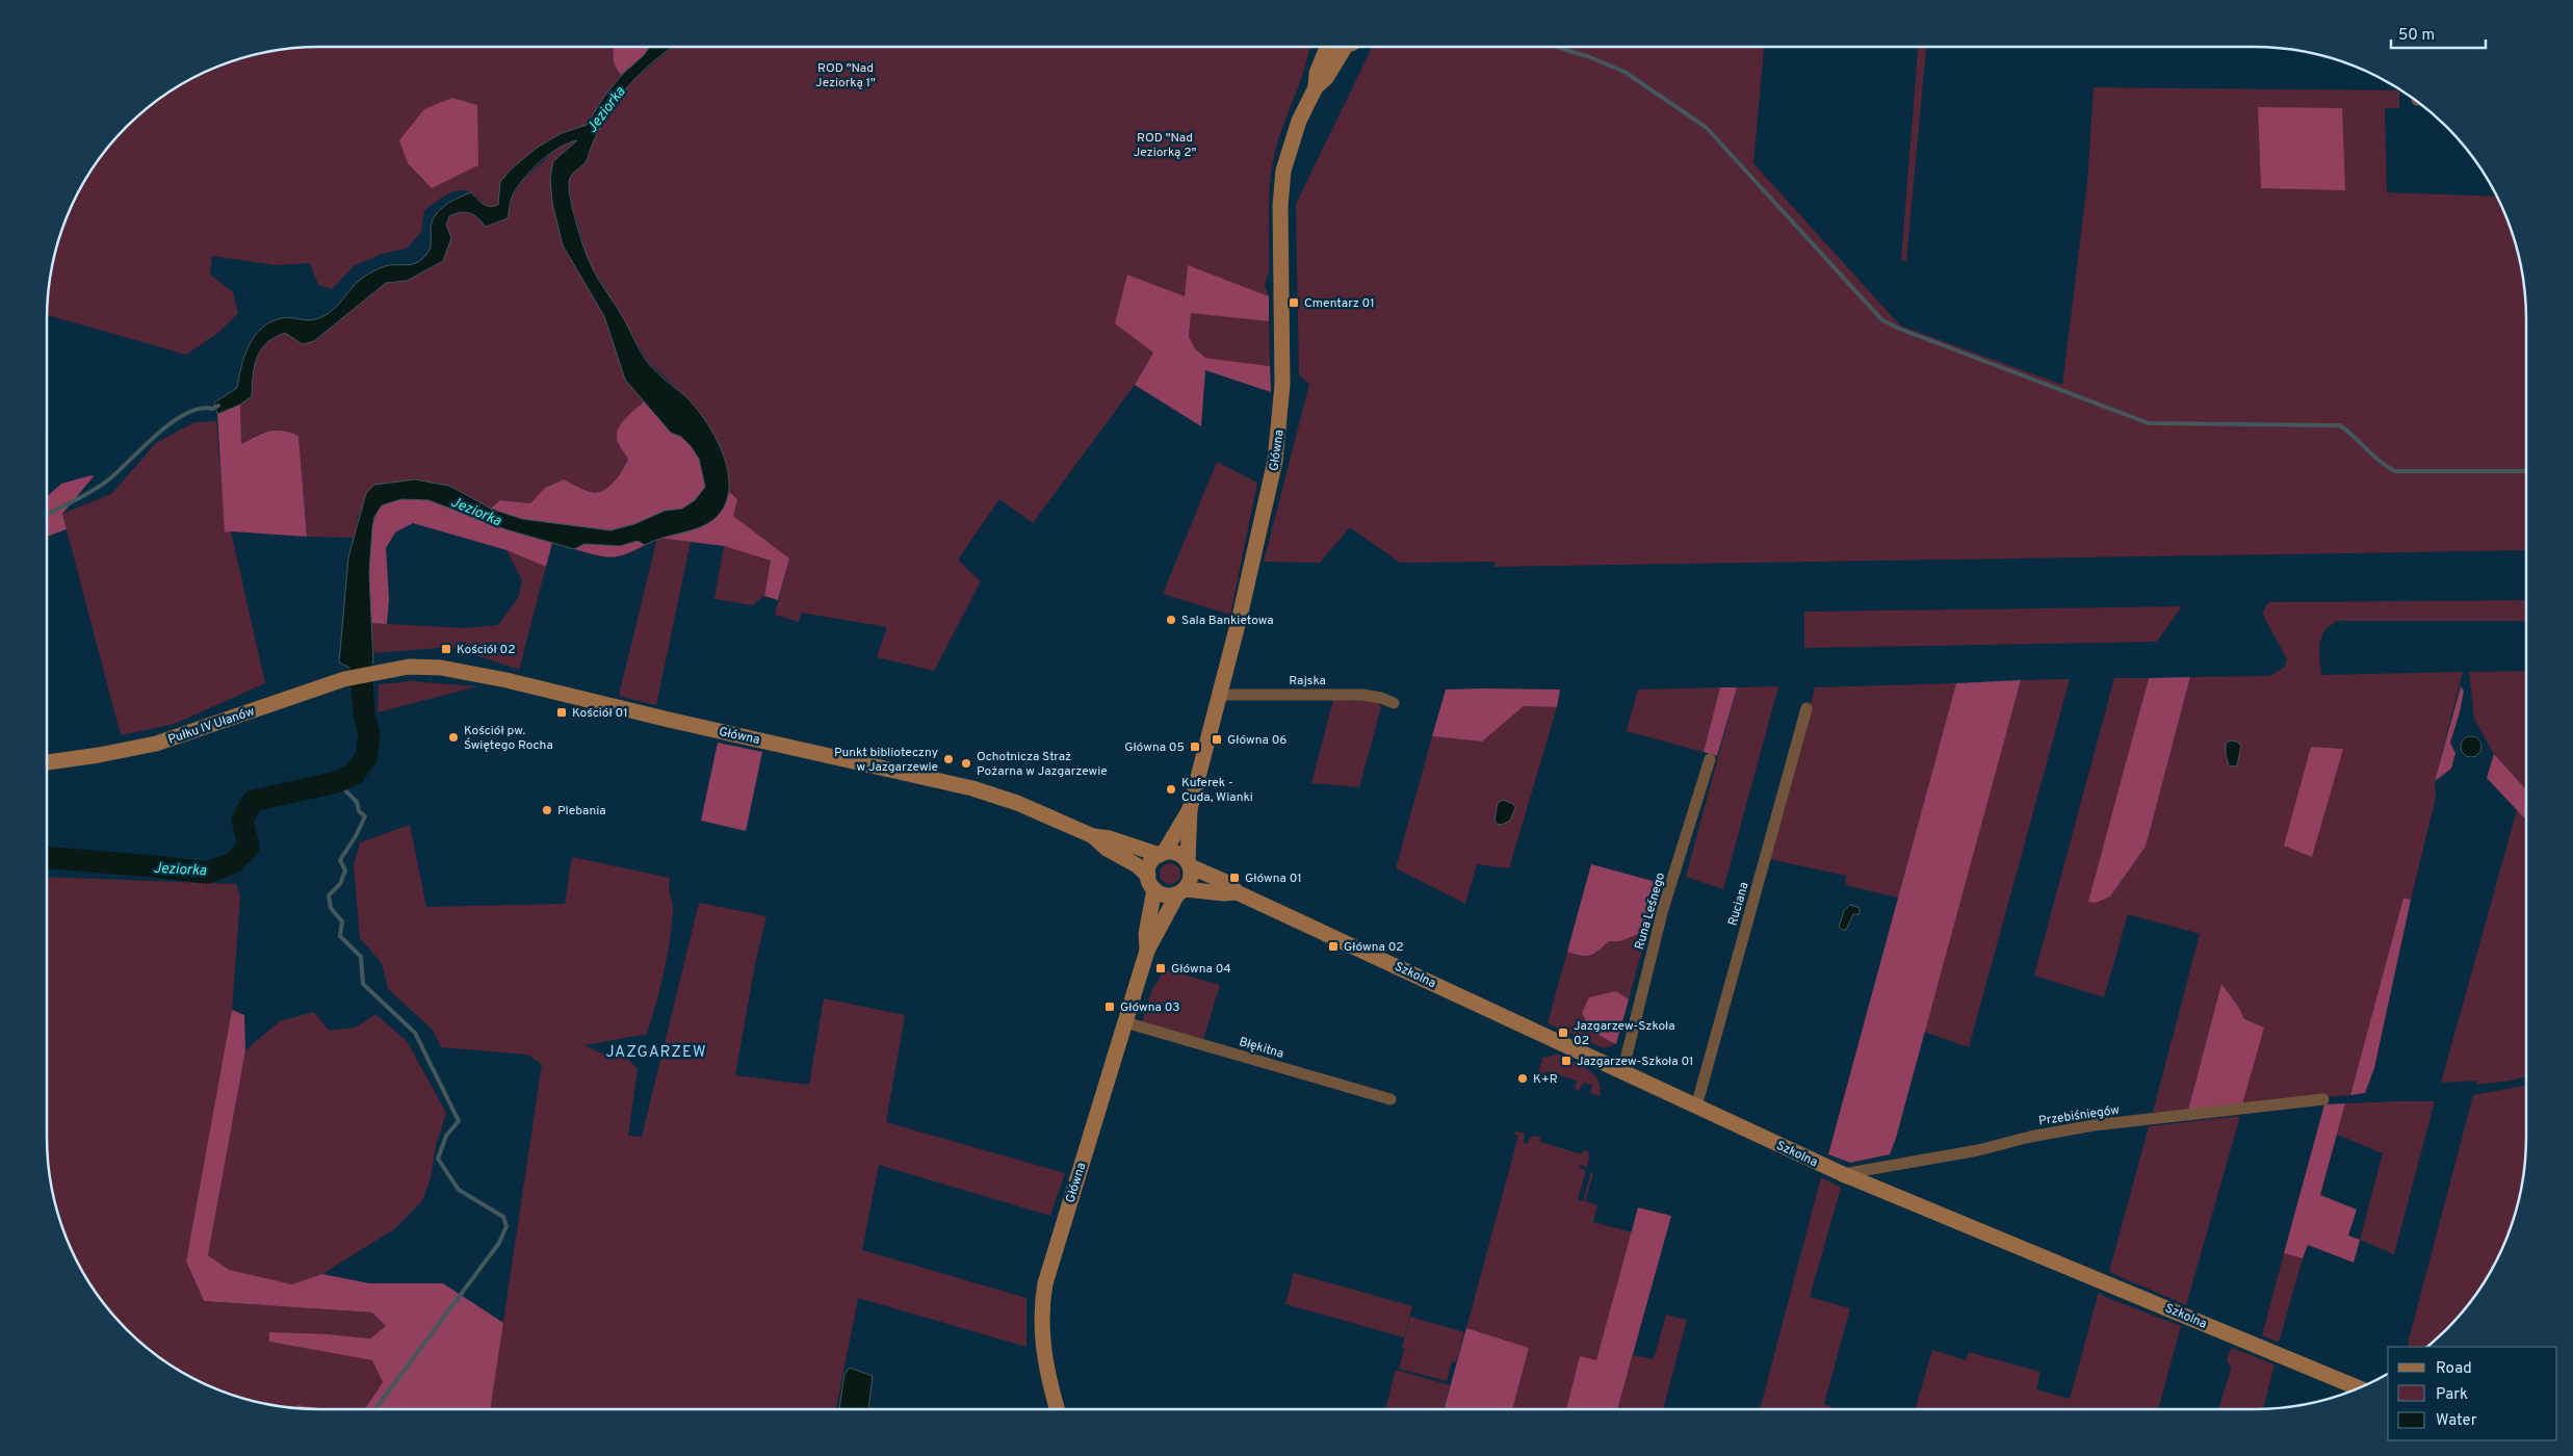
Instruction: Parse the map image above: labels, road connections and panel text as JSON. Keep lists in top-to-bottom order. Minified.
{"streets":{"street":["Główna","Rajska","Pułku IV Ułanów","Ruciana","Runa Leśnego","Szkolna","Błękitna","Przebiśniegów"]},"crossings":[["Główna","Rajska"],["Główna","Pułku IV Ułanów"],["Główna","Szkolna"],["Główna","Błękitna"],["Ruciana","Szkolna"],["Runa Leśnego","Szkolna"],["Szkolna","Przebiśniegów"]],"districts":["JAZGARZEW"],"water":["Jeziorka"],"parks":["ROD \"Nad Jeziorką 1\"","ROD \"Nad Jeziorką 2\""],"places":{"transit":["Cmentarz 01","Kościół 02","Kościół 01","Główna 06","Główna 05","Główna 01","Główna 02","Główna 04","Główna 03","Jazgarzew-Szkoła 02","Jazgarzew-Szkoła 01"],"other":["Sala Bankietowa","Kościół pw. Świętego Rocha","Punkt biblioteczny w Jazgarzewie","Ochotnicza Straż Pożarna w Jazgarzewie","Kuferek - Cuda, Wianki","Plebania","K+R"]},"legend":["Road","Park","Water"],"scale_bar":"50 m"}
